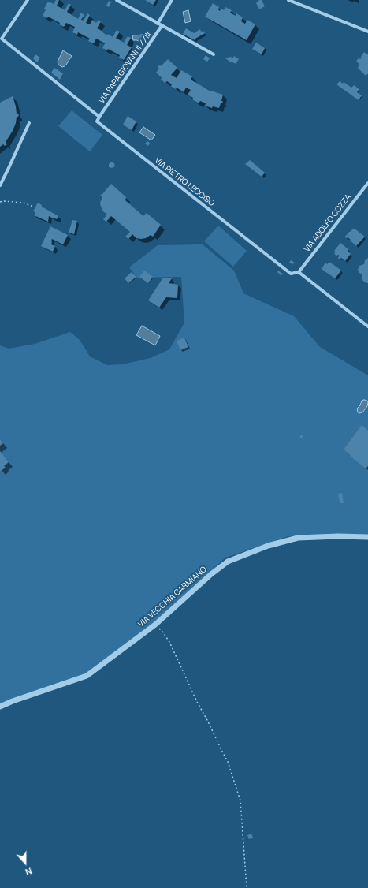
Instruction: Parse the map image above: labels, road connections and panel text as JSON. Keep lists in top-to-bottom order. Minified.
{"streets":{"street":["VIA PAPA GIOVANNI XXIII","VIA PIETRO LECCISO","VIA ADOLFO COZZA","VIA VECCHIA CARMIANO"]},"crossings":[["VIA PAPA GIOVANNI XXIII","VIA PIETRO LECCISO"],["VIA PIETRO LECCISO","VIA ADOLFO COZZA"]],"north":"bottom"}
